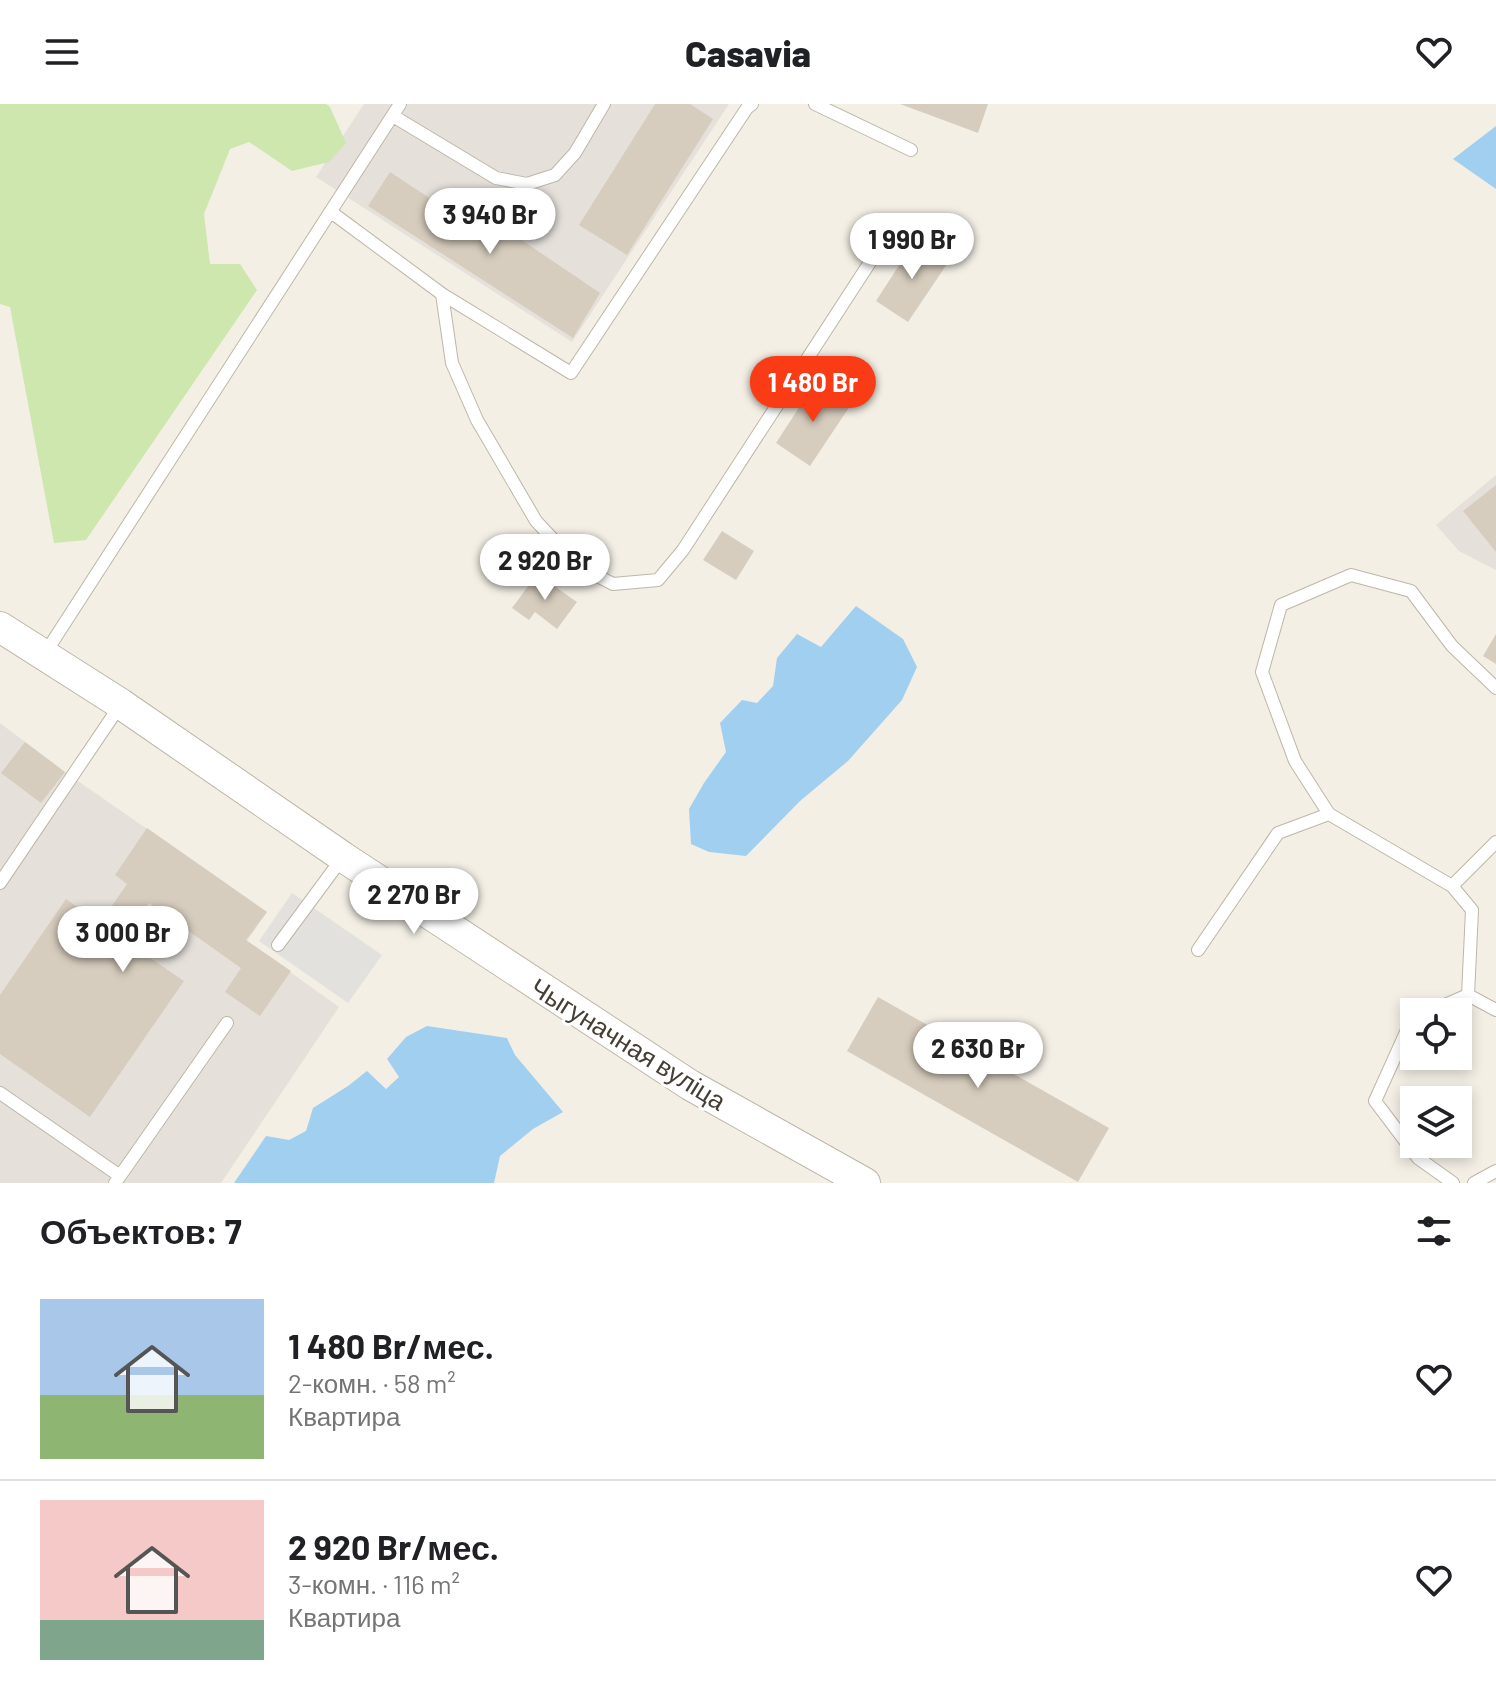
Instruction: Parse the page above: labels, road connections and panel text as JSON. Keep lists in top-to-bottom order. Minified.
{"streets":{"street":["Чыгуначная вуліца"]},"page":{"header":"Casavia","price":["3 940 Br","1 990 Br","1 480 Br","2 920 Br","2 270 Br","3 000 Br","2 630 Br"],"heading":"Объектов: 7","list":[{"name":"1 480 Br/мес.","note":"2-комн. · 58 m² · Квартира"},{"name":"2 920 Br/мес.","note":"3-комн. · 116 m² · Квартира"}]}}
